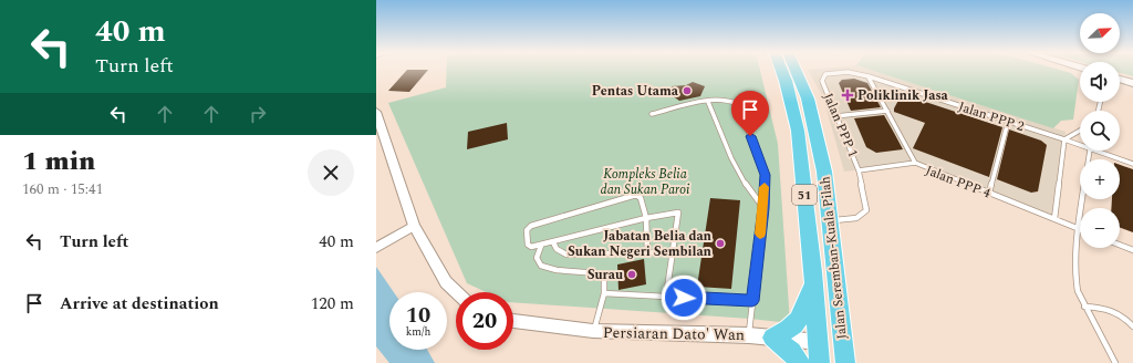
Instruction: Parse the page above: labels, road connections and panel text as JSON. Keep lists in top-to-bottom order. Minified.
{"streets":{"highway":["51","Jalan Seremban-Kuala Pilah"],"street":["Persiaran Dato' Wan"],"lane":["Jalan PPP 2","Jalan PPP 1","Jalan PPP 4"]},"crossings":[["Jalan PPP 2","Jalan PPP 1"],["Jalan PPP 1","Jalan PPP 4"],["Jalan PPP 1","Jalan Seremban-Kuala Pilah"],["Jalan Seremban-Kuala Pilah","Persiaran Dato' Wan"]],"parks":["Kompleks Belia dan Sukan Paroi"],"places":{"other":["Pentas Utama","Jabatan Belia dan Sukan Negeri Sembilan","Surau"],"health":["Poliklinik Jasa"]},"north":"top right","page":{"turn":["40 m","Turn left"],"map_buttons":["+","−"],"heading":["1 min","160 m · 15:41"],"list":[{"name":"Turn left","value":"40 m"},{"name":"Arrive at destination","value":"120 m"}],"speed":"10 km/h","limit":"20"}}
